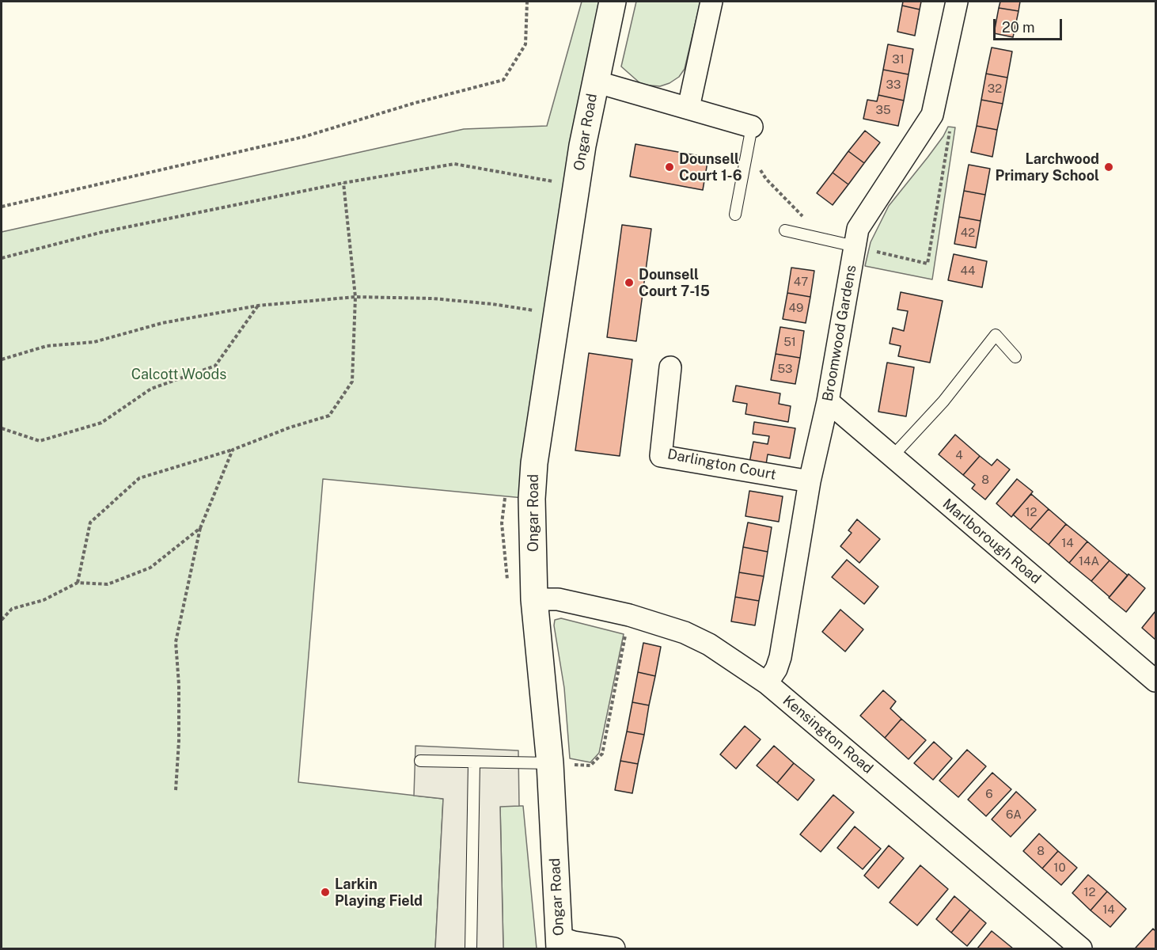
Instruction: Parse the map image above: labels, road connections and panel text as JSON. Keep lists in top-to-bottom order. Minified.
{"streets":{"main road":["Ongar Road"],"street":["Broomwood Gardens","Darlington Court","Marlborough Road","Kensington Road"]},"crossings":[["Ongar Road","Kensington Road"],["Broomwood Gardens","Darlington Court"],["Broomwood Gardens","Marlborough Road"],["Broomwood Gardens","Kensington Road"]],"parks":["Calcott Woods"],"places":["Dounsell Court 1-6","Larchwood Primary School","Dounsell Court 7-15","Larkin Playing Field"],"house_numbers":["31","33","32","35","42","44","47","49","51","53","4","8","12","14","14A","6","6A","8","10","12","14"],"scale_bar":"20 m"}
